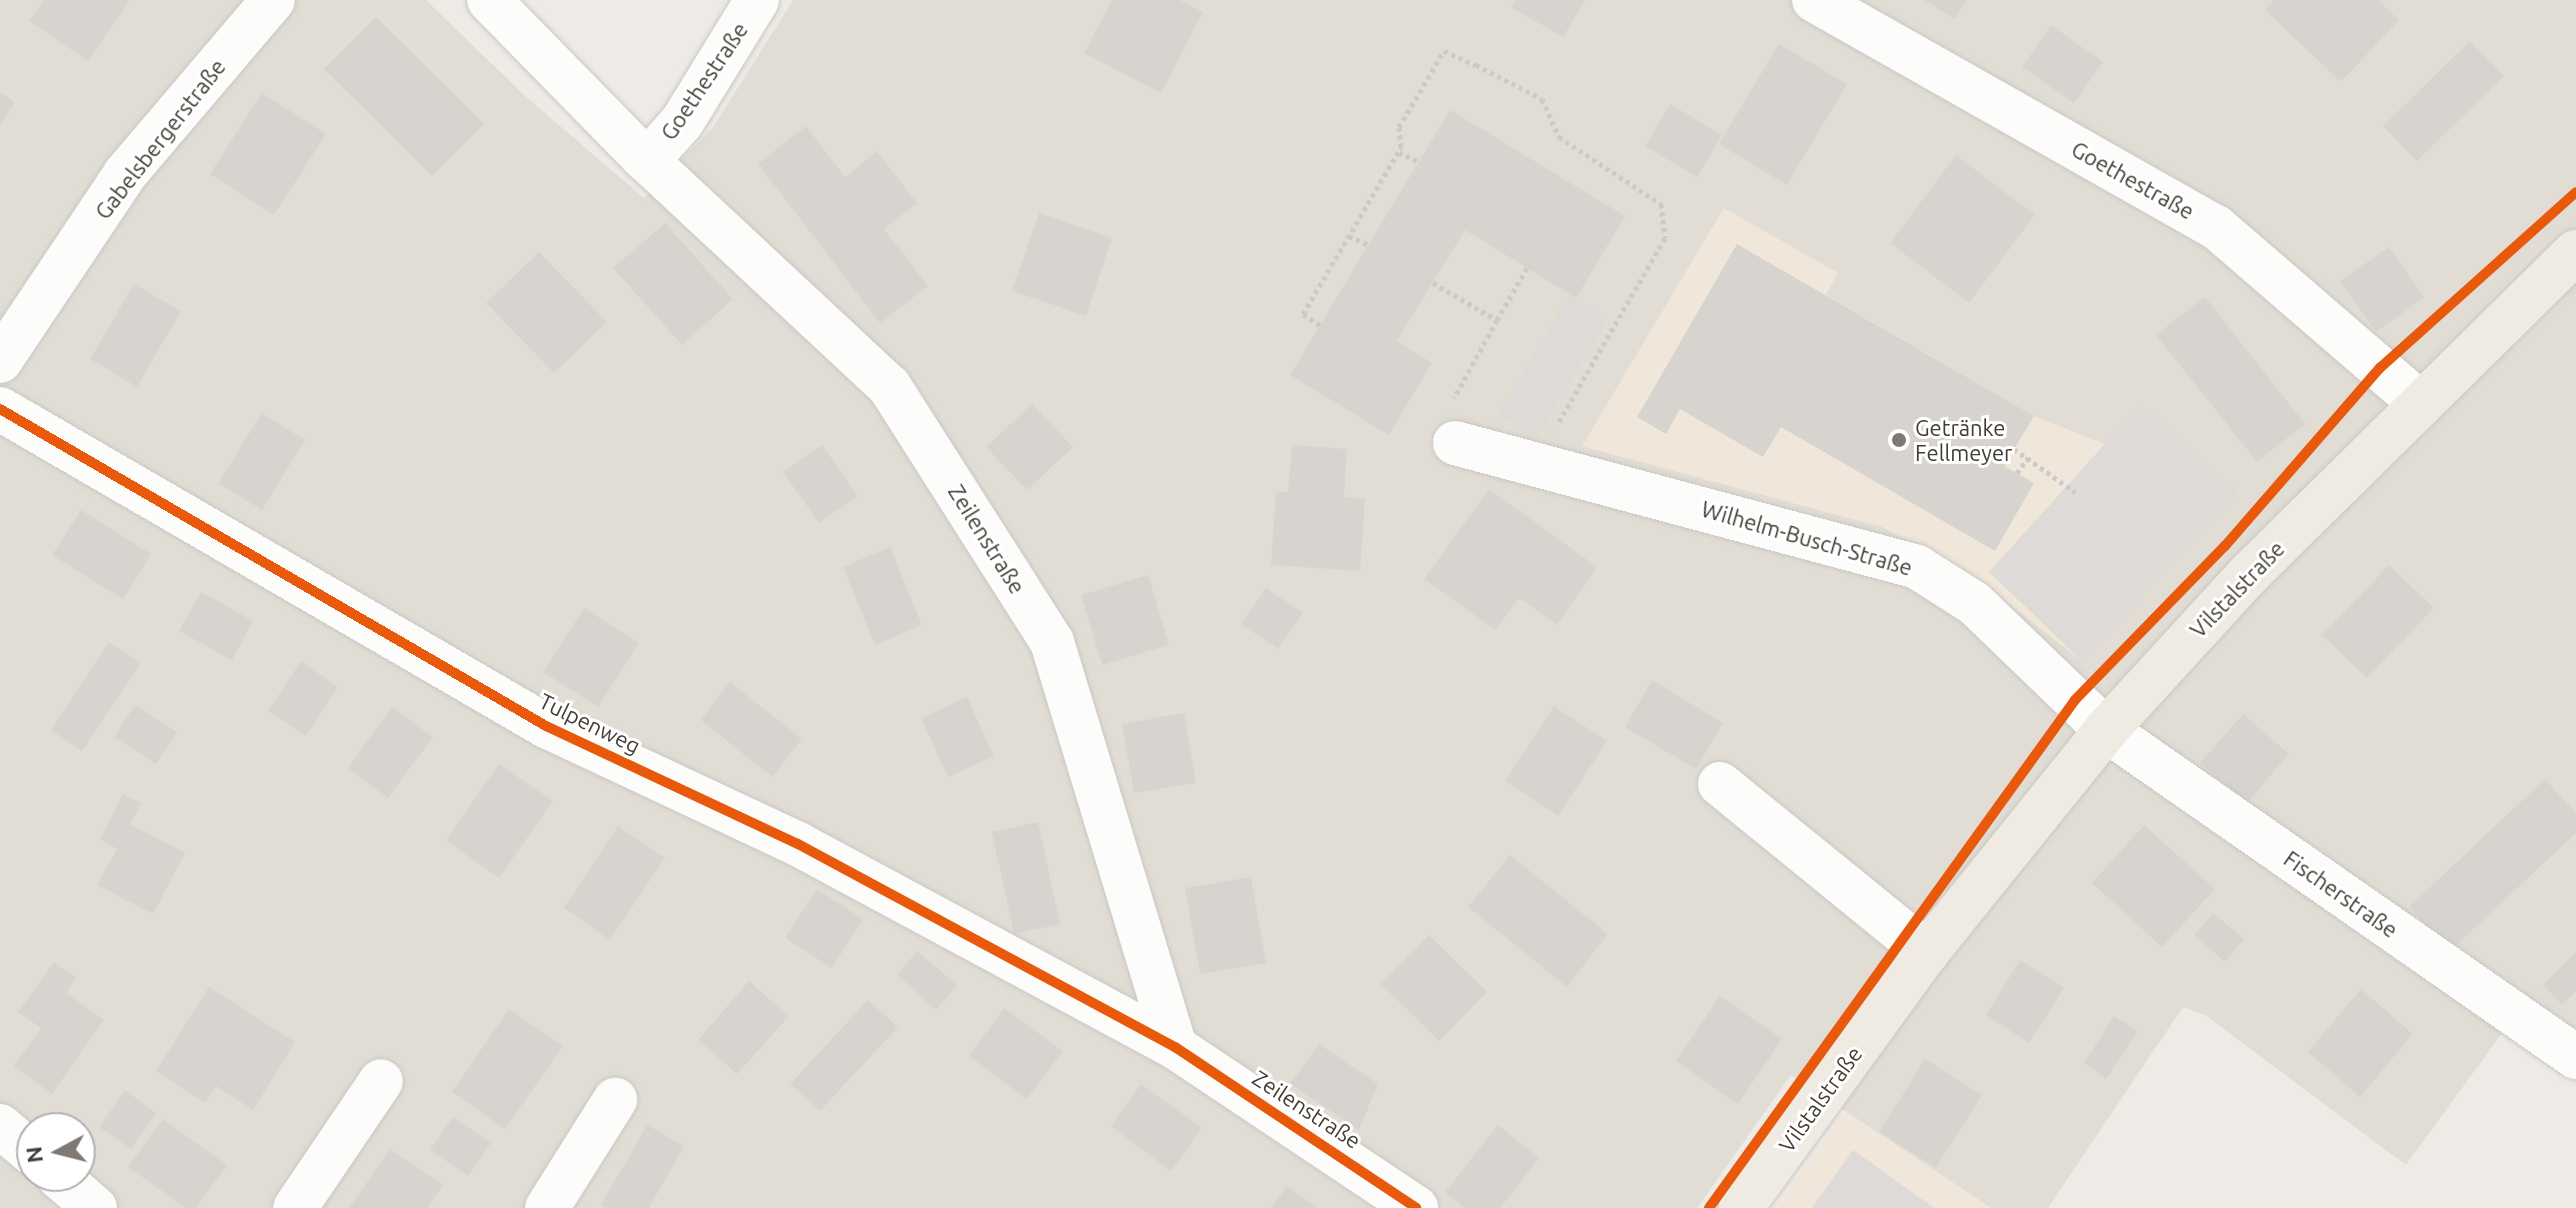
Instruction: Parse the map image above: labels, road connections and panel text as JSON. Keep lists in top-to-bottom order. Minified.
{"streets":{"main road":["Vilstalstraße"],"street":["Goethestraße","Gabelsbergerstraße","Wilhelm-Busch-Straße","Zeilenstraße","Tulpenweg","Fischerstraße"]},"crossings":[["Goethestraße","Zeilenstraße"],["Goethestraße","Vilstalstraße"],["Wilhelm-Busch-Straße","Vilstalstraße"],["Wilhelm-Busch-Straße","Fischerstraße"],["Zeilenstraße","Tulpenweg"],["Vilstalstraße","Fischerstraße"]],"places":["Getränke Fellmeyer"],"north":"left"}
